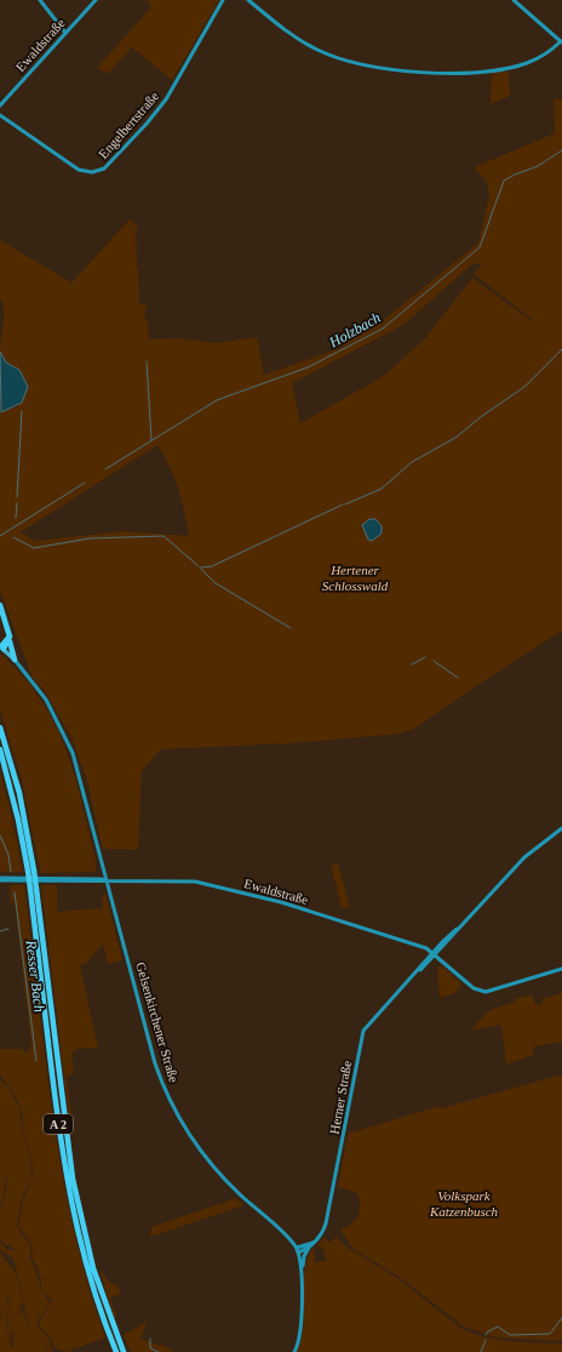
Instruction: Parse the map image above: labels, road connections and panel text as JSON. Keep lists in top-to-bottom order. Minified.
{"streets":{"highway":["A 2"],"main road":["Ewaldstraße","Engelbertstraße","Gelsenkirchener Straße","Herner Straße"]},"crossings":[["Ewaldstraße","Gelsenkirchener Straße"],["Ewaldstraße","Herner Straße"],["Gelsenkirchener Straße","Herner Straße"]],"water":["Holzbach","Resser Bach"],"parks":["Hertener Schlosswald","Volkspark Katzenbusch"]}
